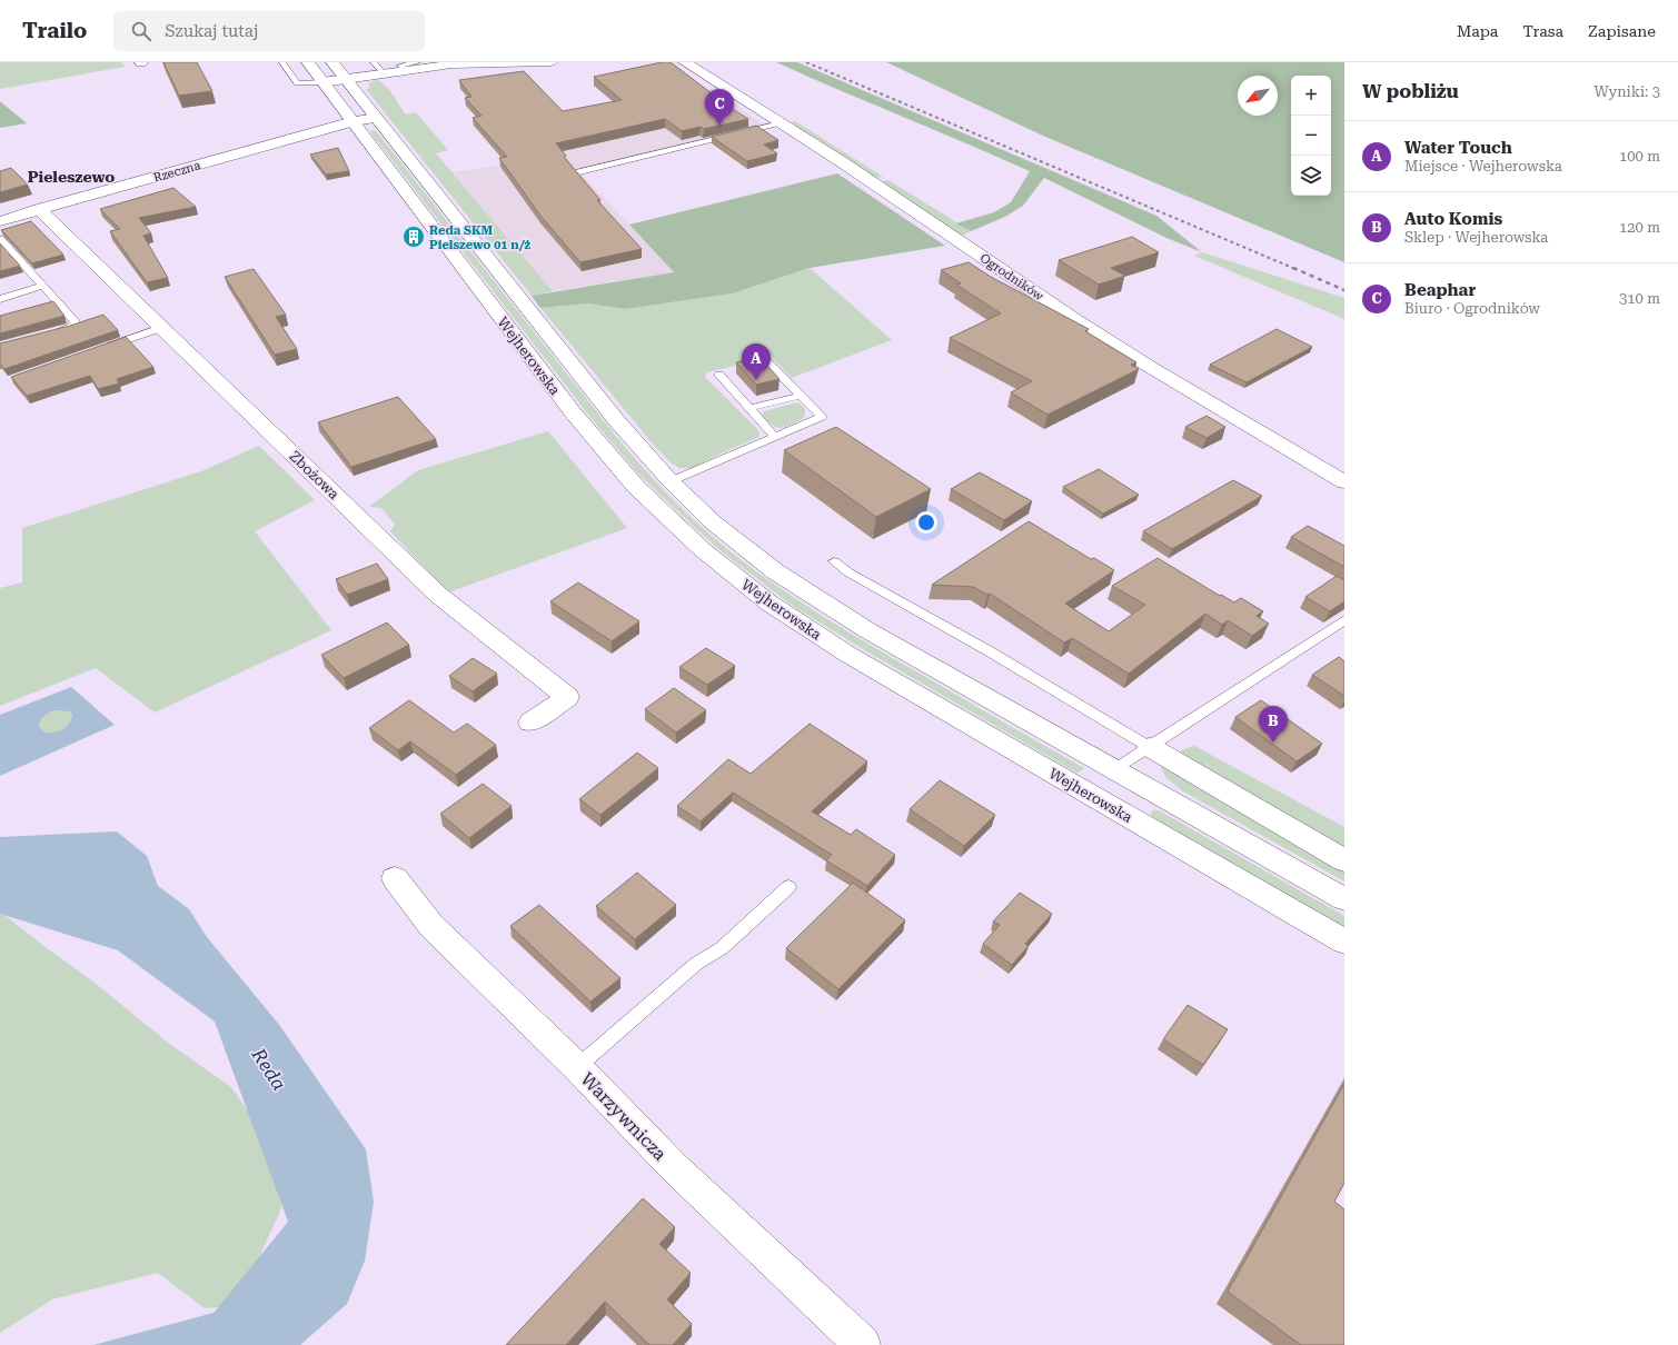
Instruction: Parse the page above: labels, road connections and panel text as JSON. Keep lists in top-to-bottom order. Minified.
{"streets":{"street":["Rzeczna","Ogrodników","Wejherowska","Zbożowa","Warzywnicza"]},"crossings":[["Rzeczna","Wejherowska"],["Rzeczna","Zbożowa"]],"districts":["Pieleszewo"],"water":["Reda"],"places":{"building":["Reda SKM Pielszewo 01 n/ż"]},"north":"bottom left","page":{"header":"Trailo","search":"Szukaj tutaj","nav":["Mapa","Trasa","Zapisane"],"heading":["W pobliżu","Wyniki: 3"],"map_buttons":["+","−"],"pins":["C","A","B"],"list":[{"mark":"A","name":"Water Touch","note":"Miejsce · Wejherowska","value":"100 m"},{"mark":"B","name":"Auto Komis","note":"Sklep · Wejherowska","value":"120 m"},{"mark":"C","name":"Beaphar","note":"Biuro · Ogrodników","value":"310 m"}]}}
